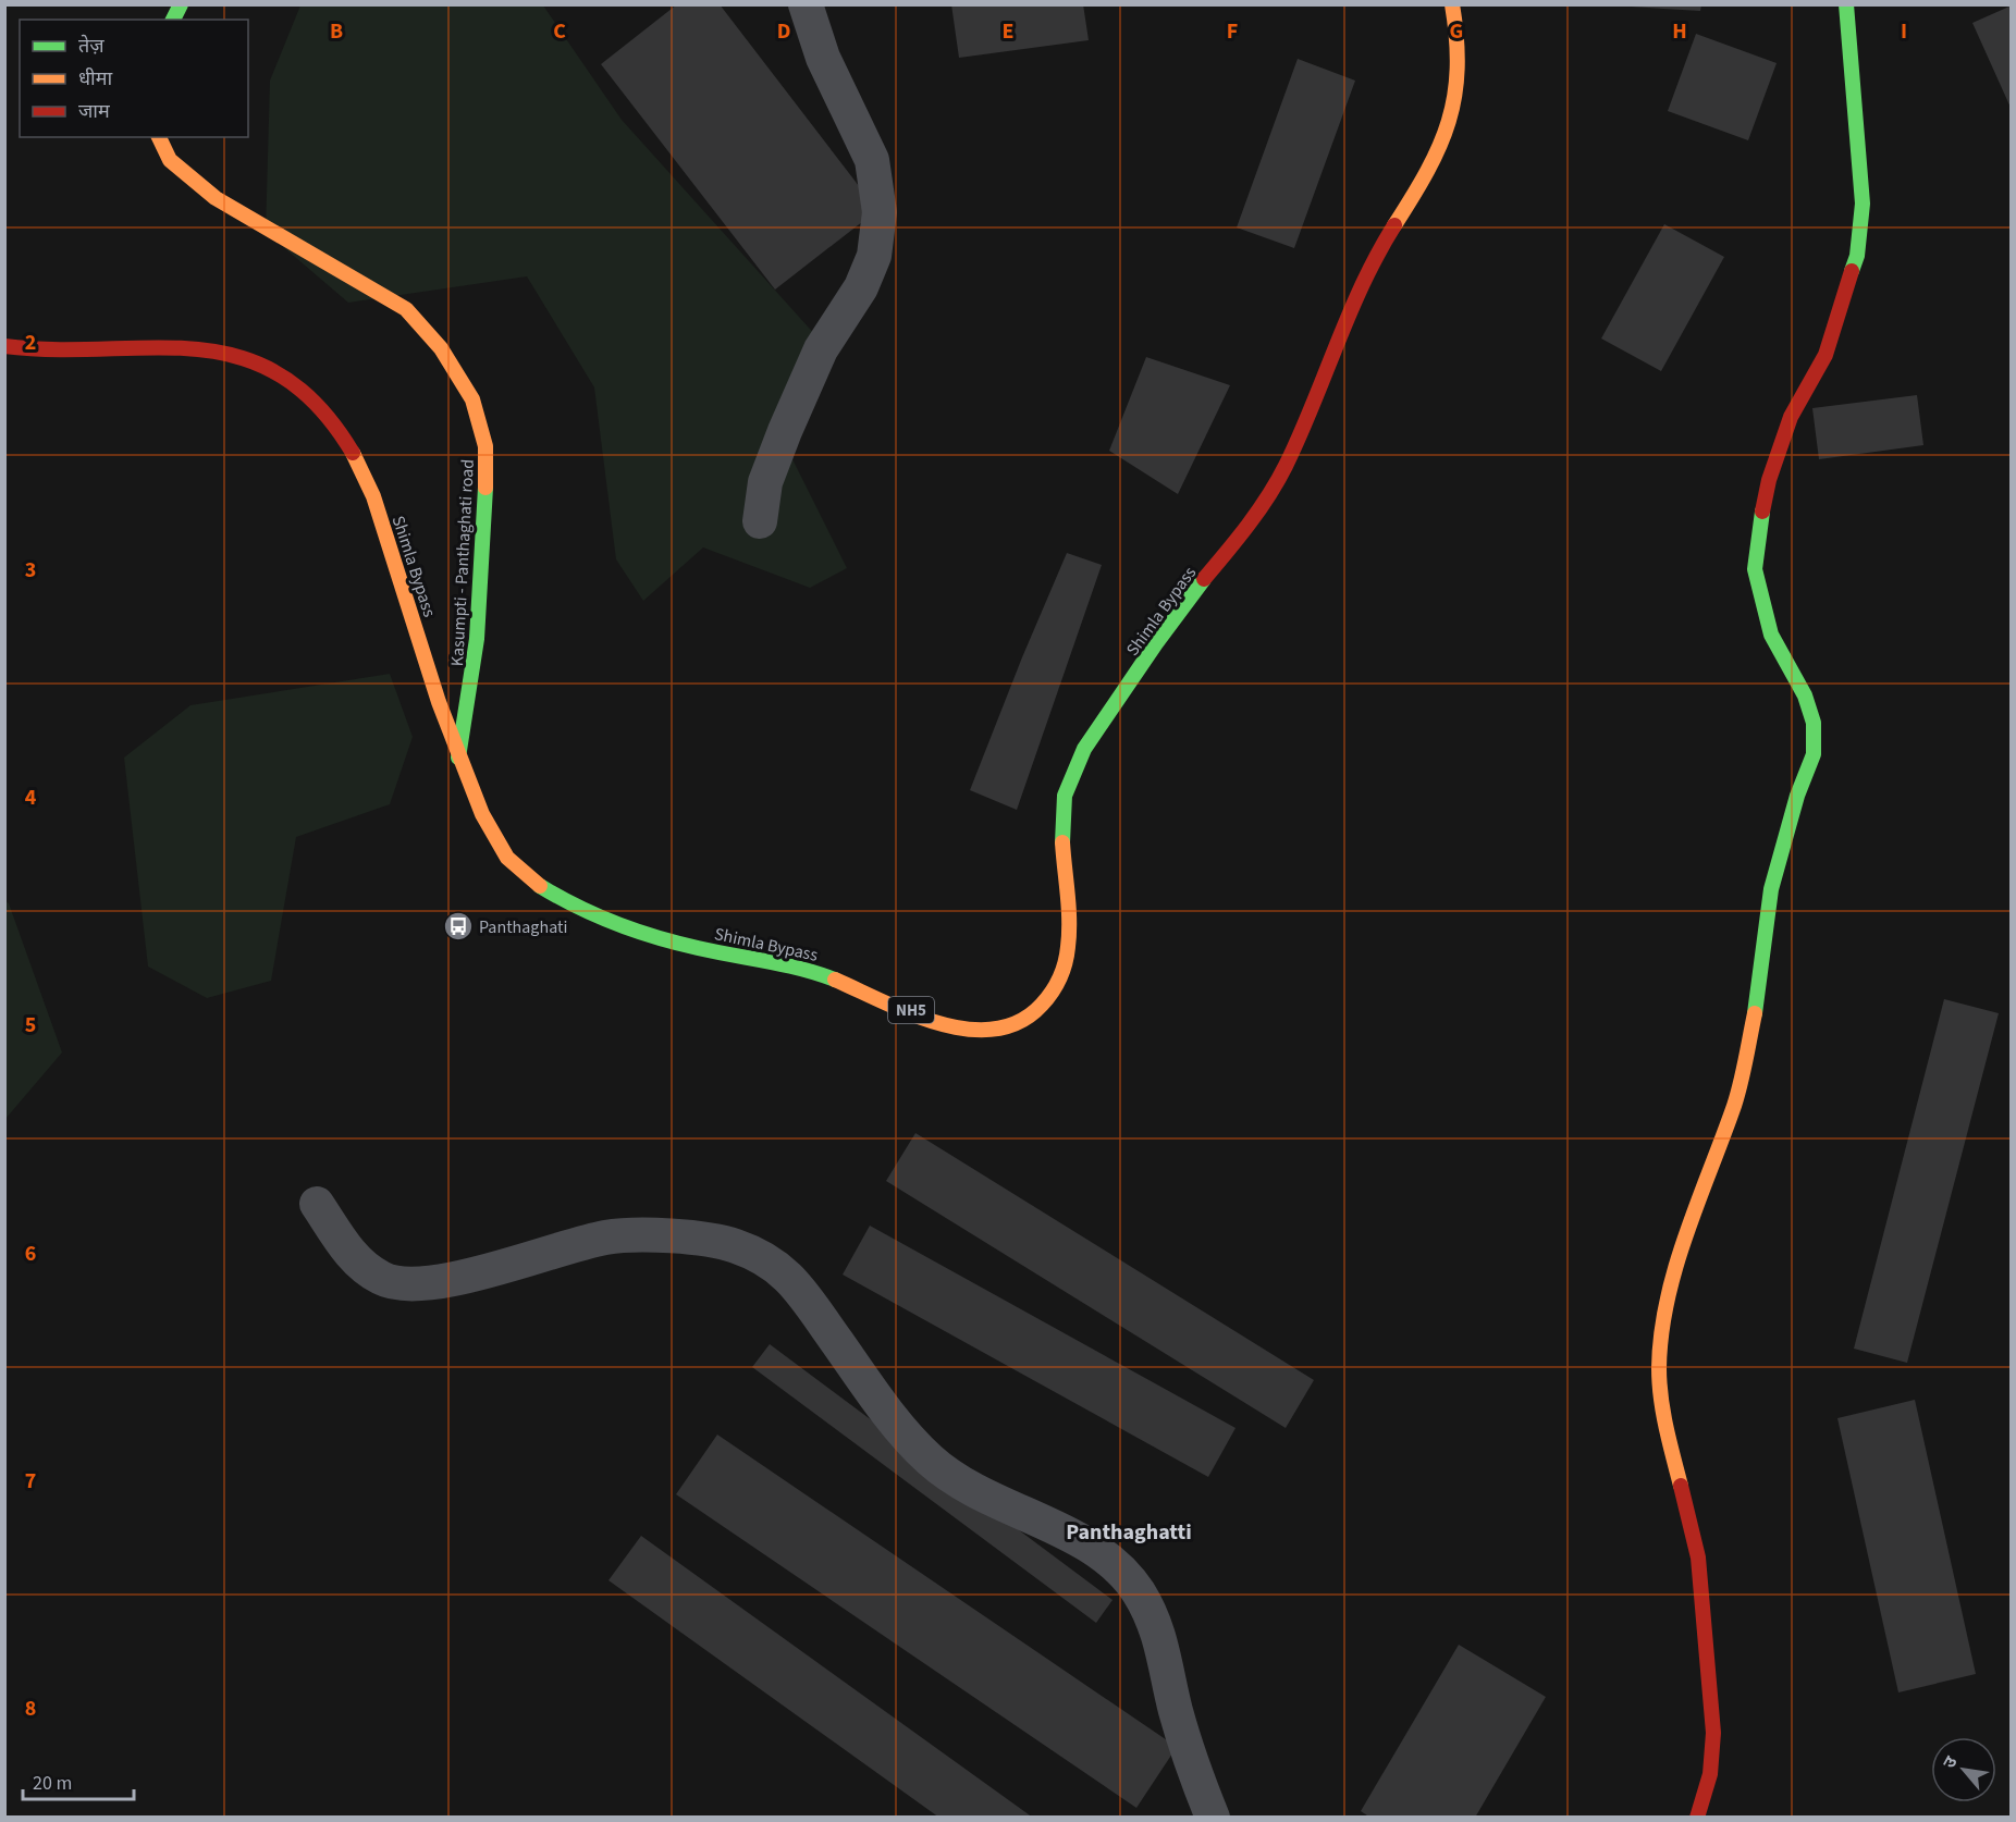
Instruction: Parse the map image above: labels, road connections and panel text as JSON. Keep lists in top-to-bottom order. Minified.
{"streets":{"main road":["Kasumpti - Panthaghati road","Shimla Bypass","NH5"]},"crossings":[["Kasumpti - Panthaghati road","Shimla Bypass"]],"districts":["Panthaghatti"],"places":{"bus stop":["Panthaghati"]},"legend":["तेज़","धीमा","जाम"],"scale_bar":"20 m","north":"top left","grid":{"columns":["B","C","D","E","F","G","H","I"],"rows":["2","3","4","5","6","7","8"]}}
